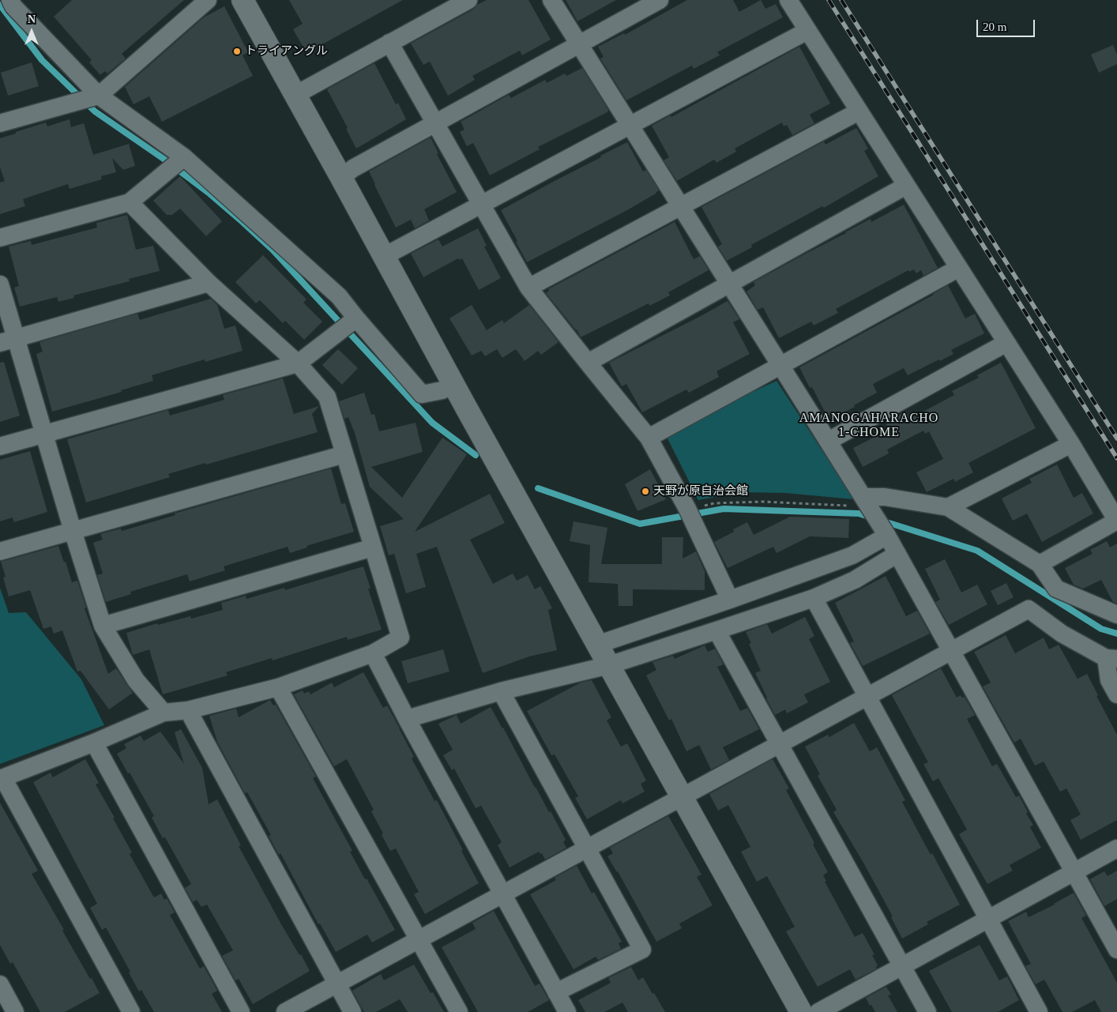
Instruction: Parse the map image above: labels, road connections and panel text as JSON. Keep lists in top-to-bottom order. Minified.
{"districts":["AMANOGAHARACHO 1-CHOME"],"places":["トライアングル","天野が原自治会館"],"scale_bar":"20 m","north":"top"}
